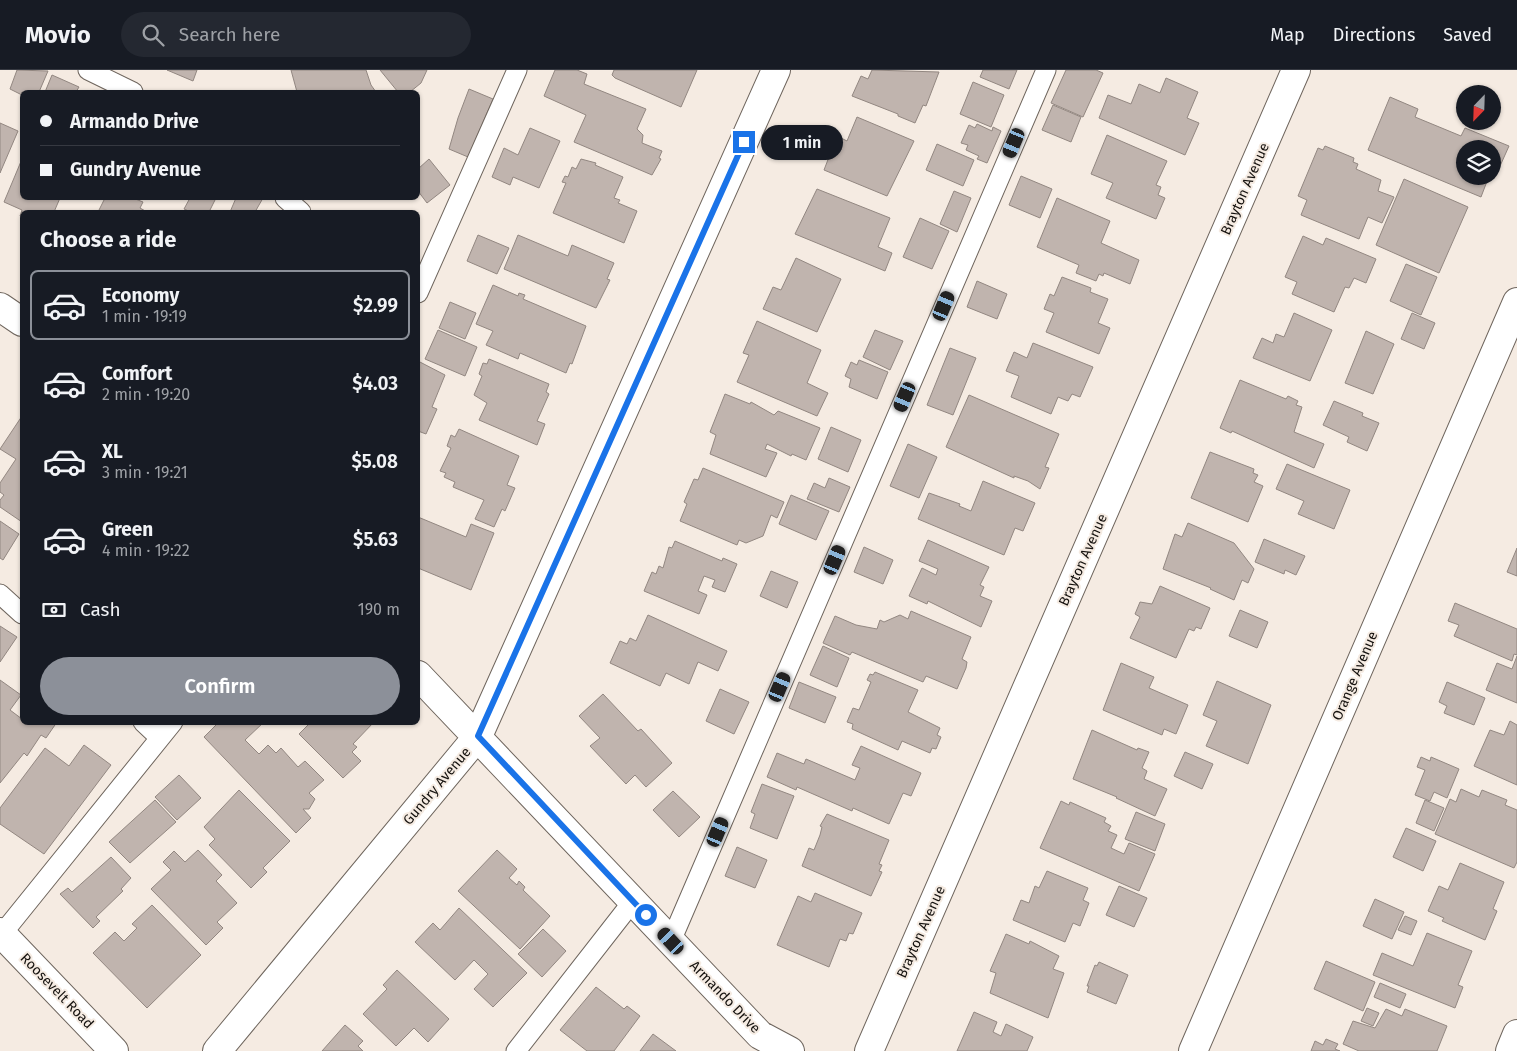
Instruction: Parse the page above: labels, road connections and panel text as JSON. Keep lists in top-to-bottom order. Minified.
{"streets":{"street":["Brayton Avenue","Orange Avenue","Gundry Avenue","Roosevelt Road","Armando Drive"]},"crossings":[["Gundry Avenue","Armando Drive"]],"north":"bottom left","page":{"header":"Movio","search":"Search here","nav":["Map","Directions","Saved"],"banner":["Armando Drive","Gundry Avenue"],"bubble":"1 min","heading":"Choose a ride","list":[{"name":"Economy","note":"1 min · 19:19","value":"$2.99"},{"name":"Comfort","note":"2 min · 19:20","value":"$4.03"},{"name":"XL","note":"3 min · 19:21","value":"$5.08"},{"name":"Green","note":"4 min · 19:22","value":"$5.63"}],"pay":["Cash","190 m"],"buttons":"Confirm"}}
